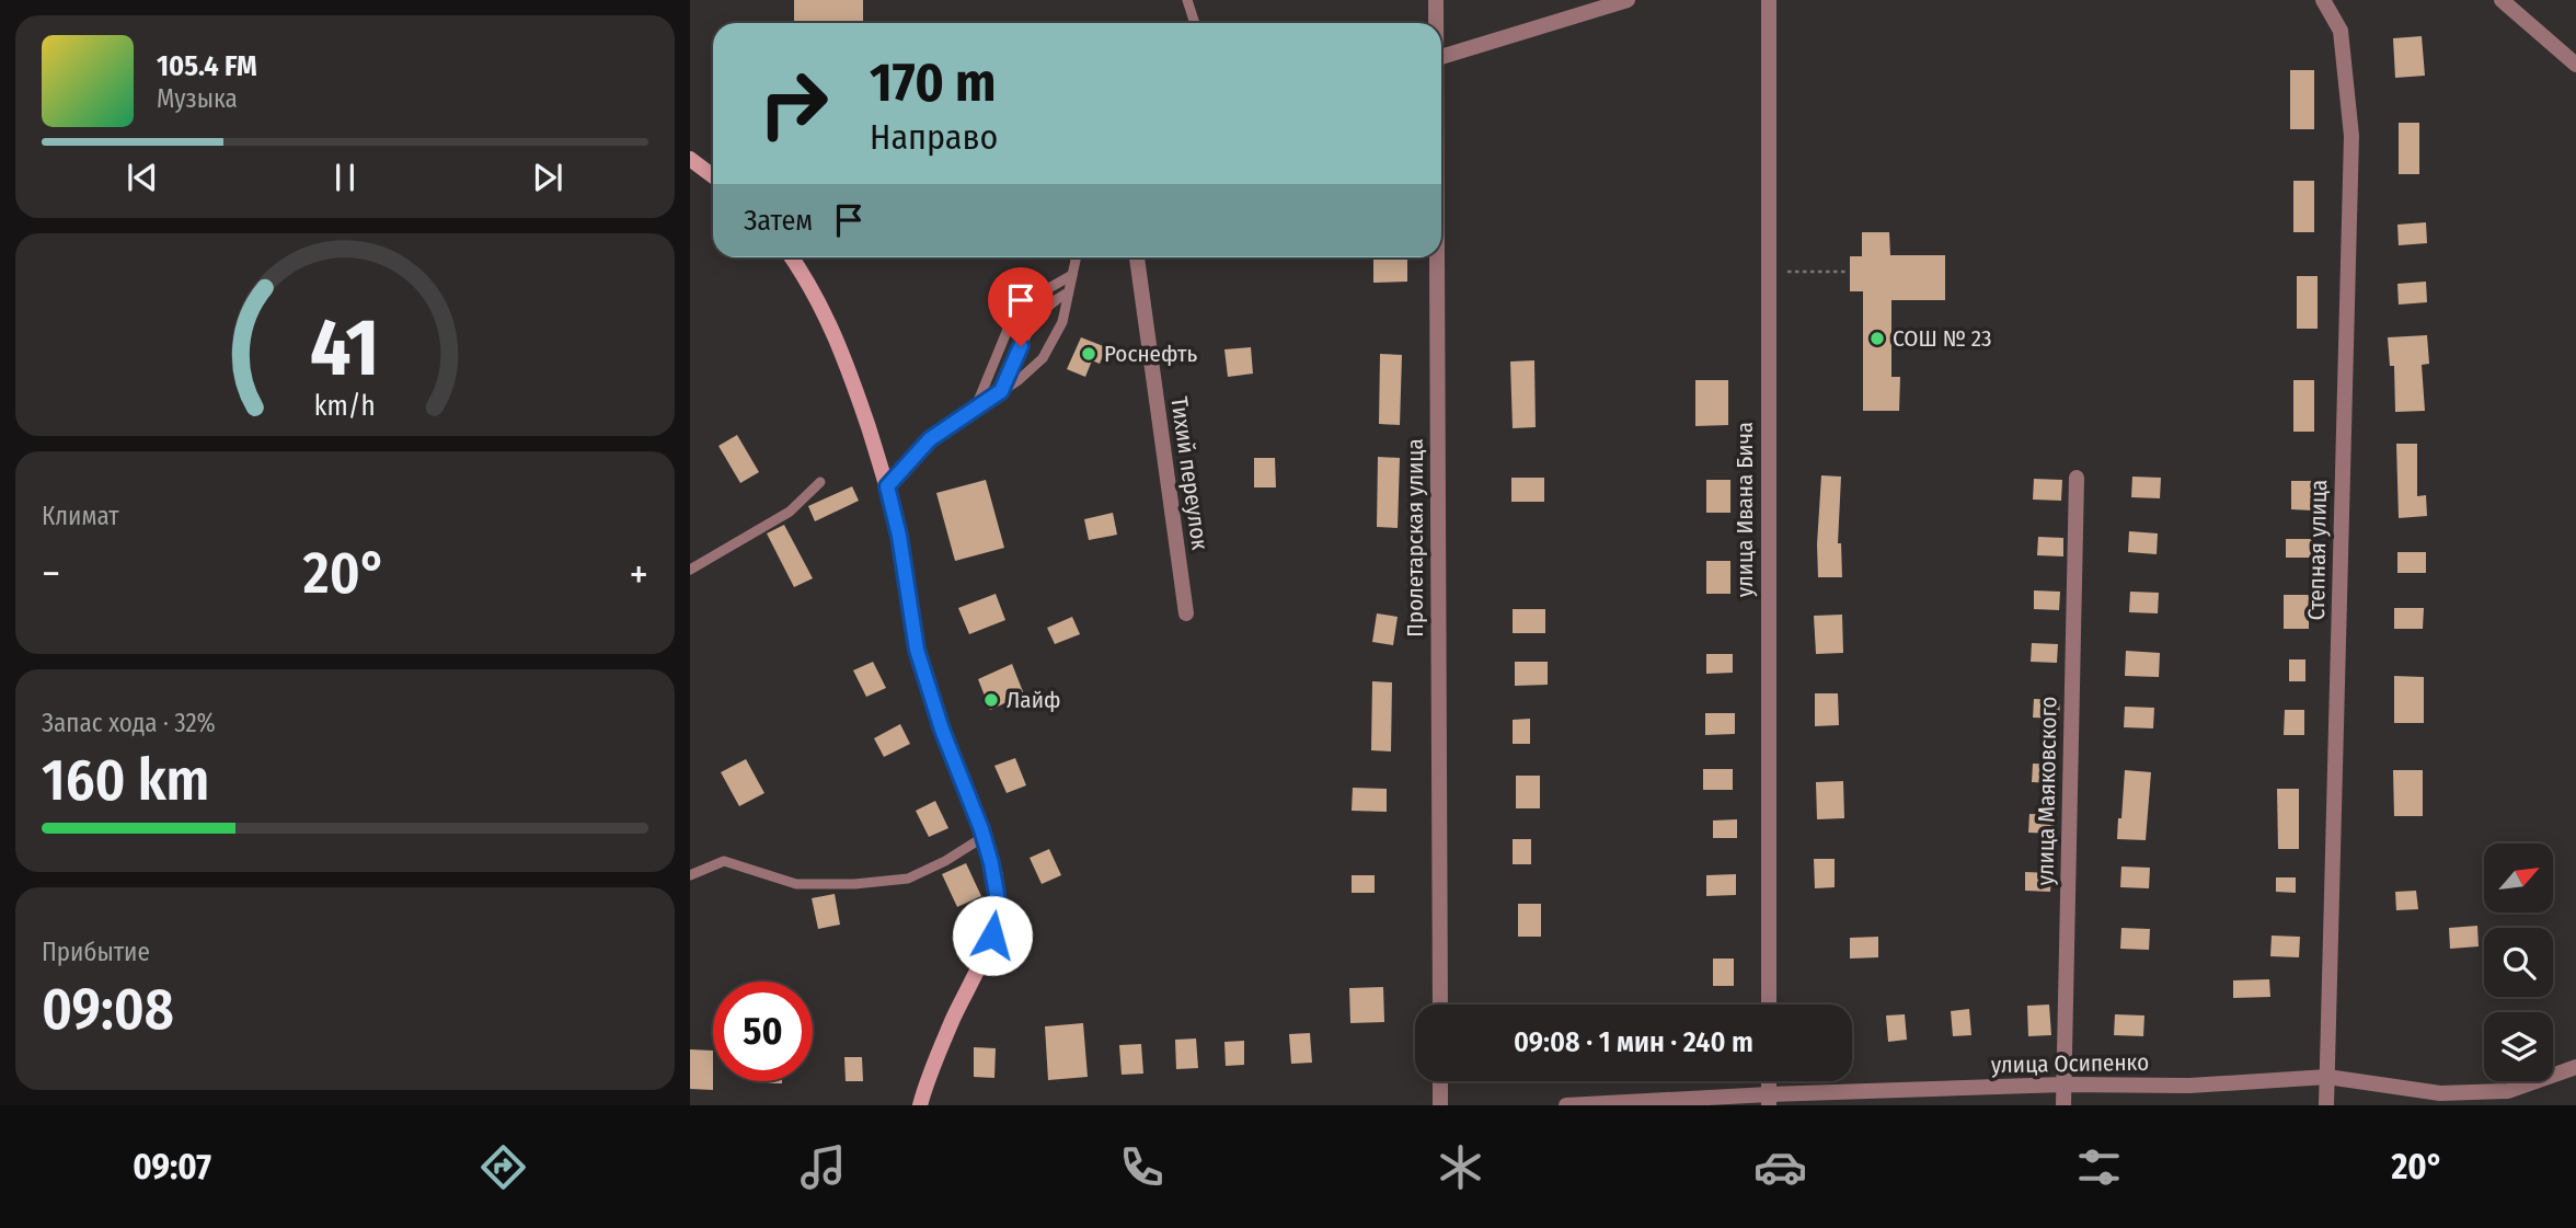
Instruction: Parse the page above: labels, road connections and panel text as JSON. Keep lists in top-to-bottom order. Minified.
{"streets":{"street":["Тихий переулок","улица Ивана Бича","Пролетарская улица","Степная улица","улица Маяковского","улица Осипенко"]},"crossings":[["Степная улица","улица Осипенко"],["улица Маяковского","улица Осипенко"]],"places":["СОШ № 23","Роснефть","Лайф"],"north":"top right","page":{"turn":["170 m","Направо"],"song":["105.4 FM","Музыка"],"then":"Затем","tile":["Климат",["Запас хода · 32%","160 km"],["Прибытие","09:08"]],"heat":["−","20°","+"],"limit":"50","trip":"09:08 · 1 мин · 240 m","tabs":["09:07","20°"],"gauge":["41","km/h"]}}
